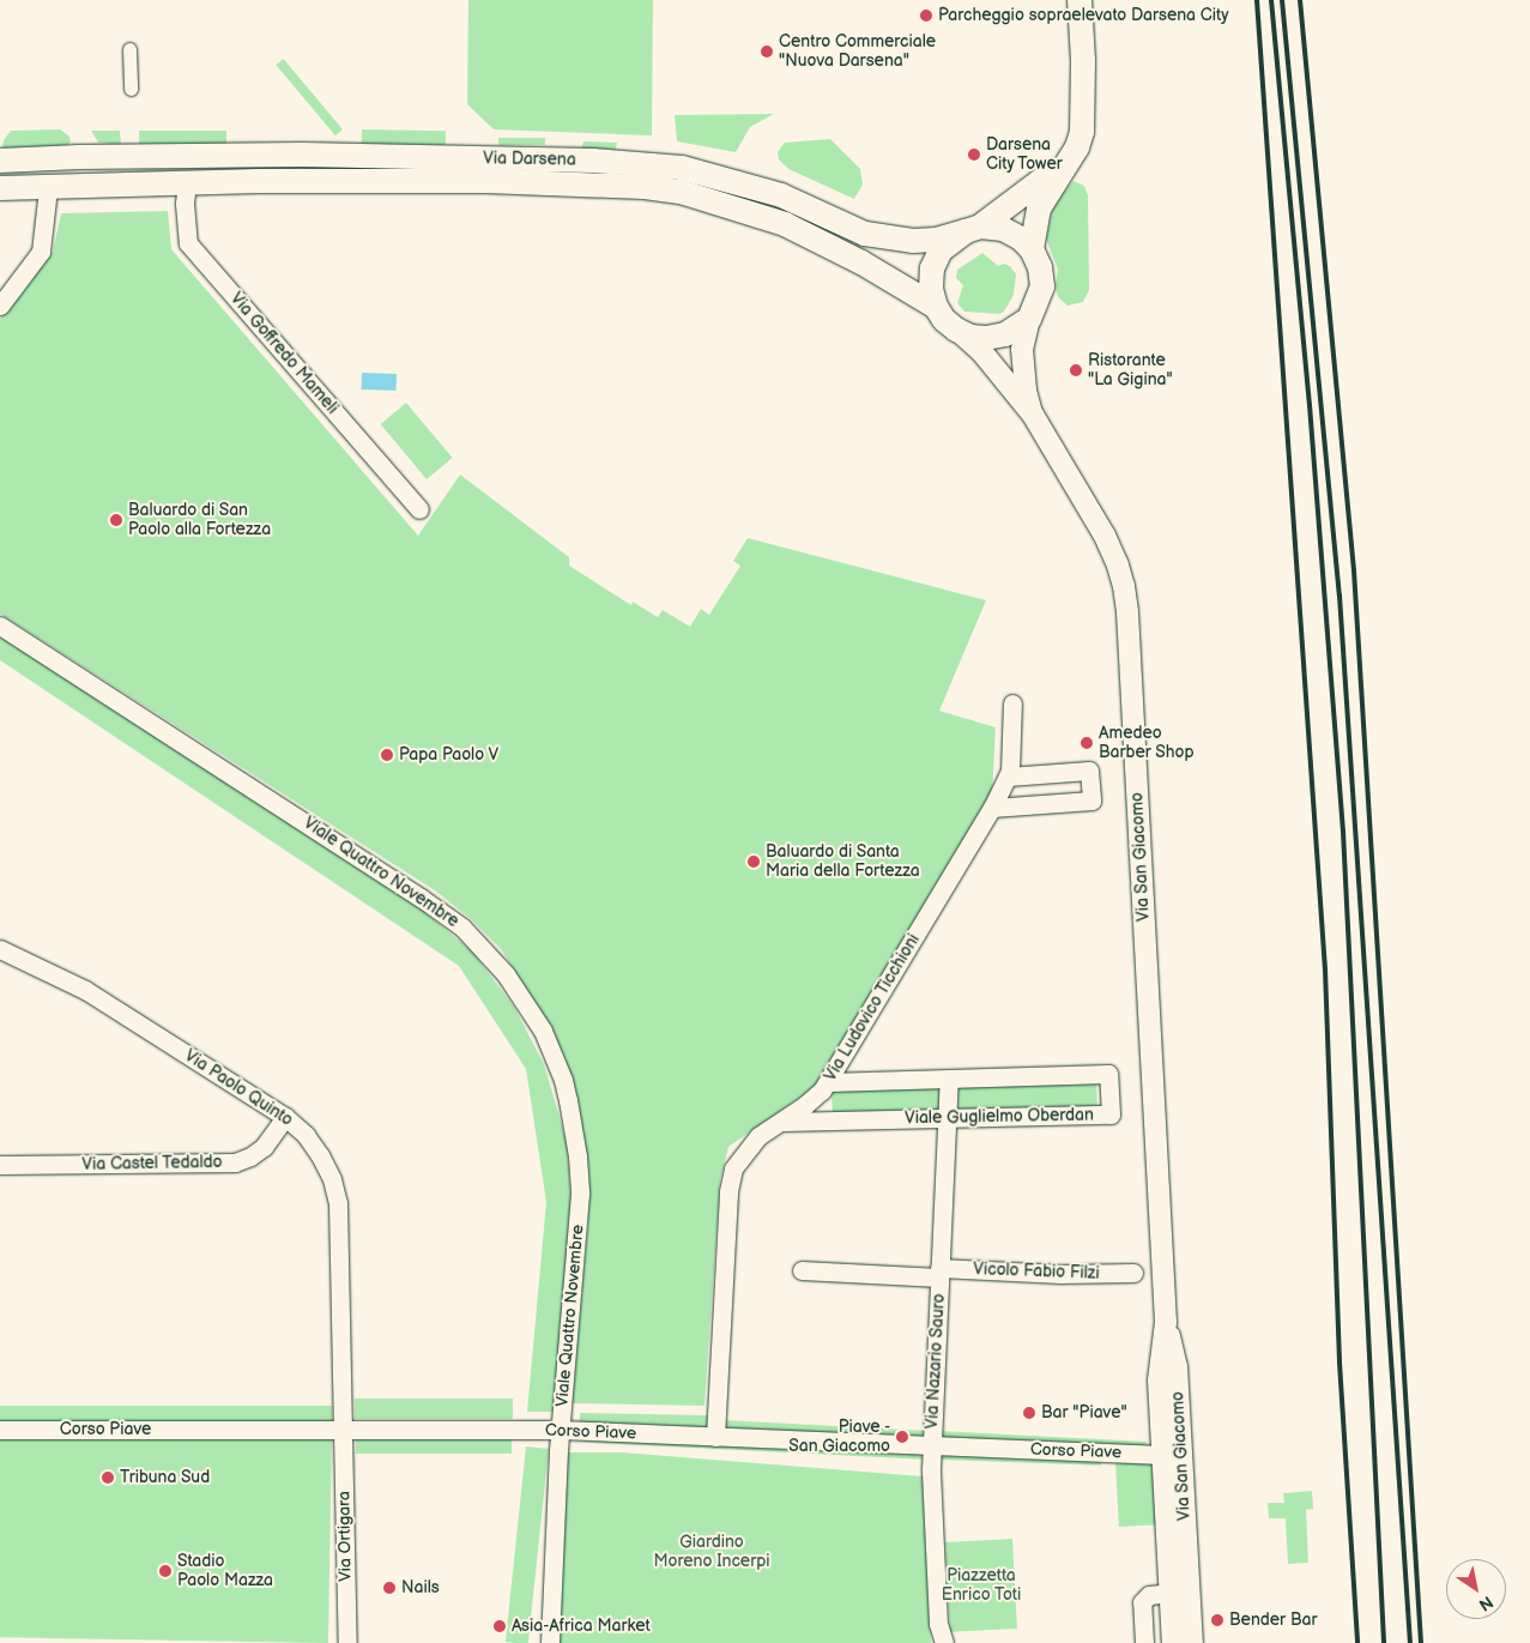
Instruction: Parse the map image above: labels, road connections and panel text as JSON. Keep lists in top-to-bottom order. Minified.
{"streets":{"main road":["Via Darsena"],"street":["Via Goffredo Mameli","Via San Giacomo","Viale Quattro Novembre","Via Ludovico Ticchioni","Via Paolo Quinto","Viale Guglielmo Oberdan","Via Castel Tedaldo","Vicolo Fabio Filzi","Via Nazario Sauro","Corso Piave","Via Ortigara"]},"crossings":[["Via Darsena","Via Goffredo Mameli"],["Via Darsena","Via San Giacomo"],["Via San Giacomo","Corso Piave"],["Viale Quattro Novembre","Corso Piave"],["Via Ludovico Ticchioni","Viale Guglielmo Oberdan"],["Via Ludovico Ticchioni","Corso Piave"],["Via Paolo Quinto","Via Castel Tedaldo"],["Via Paolo Quinto","Corso Piave"],["Via Paolo Quinto","Via Ortigara"],["Viale Guglielmo Oberdan","Via Nazario Sauro"],["Vicolo Fabio Filzi","Via Nazario Sauro"],["Via Nazario Sauro","Corso Piave"],["Corso Piave","Via Ortigara"]],"parks":["Giardino Moreno Incerpi","Piazzetta Enrico Toti"],"places":["Parcheggio sopraelevato Darsena City","Centro Commerciale \"Nuova Darsena\"","Darsena City Tower","Ristorante \"La Gigina\"","Baluardo di San Paolo alla Fortezza","Amedeo Barber Shop","Papa Paolo V","Baluardo di Santa Maria della Fortezza","Bar \"Piave\"","Piave - San Giacomo","Tribuna Sud","Stadio Paolo Mazza","Nails","Bender Bar","Asia-Africa Market"],"north":"bottom right"}
